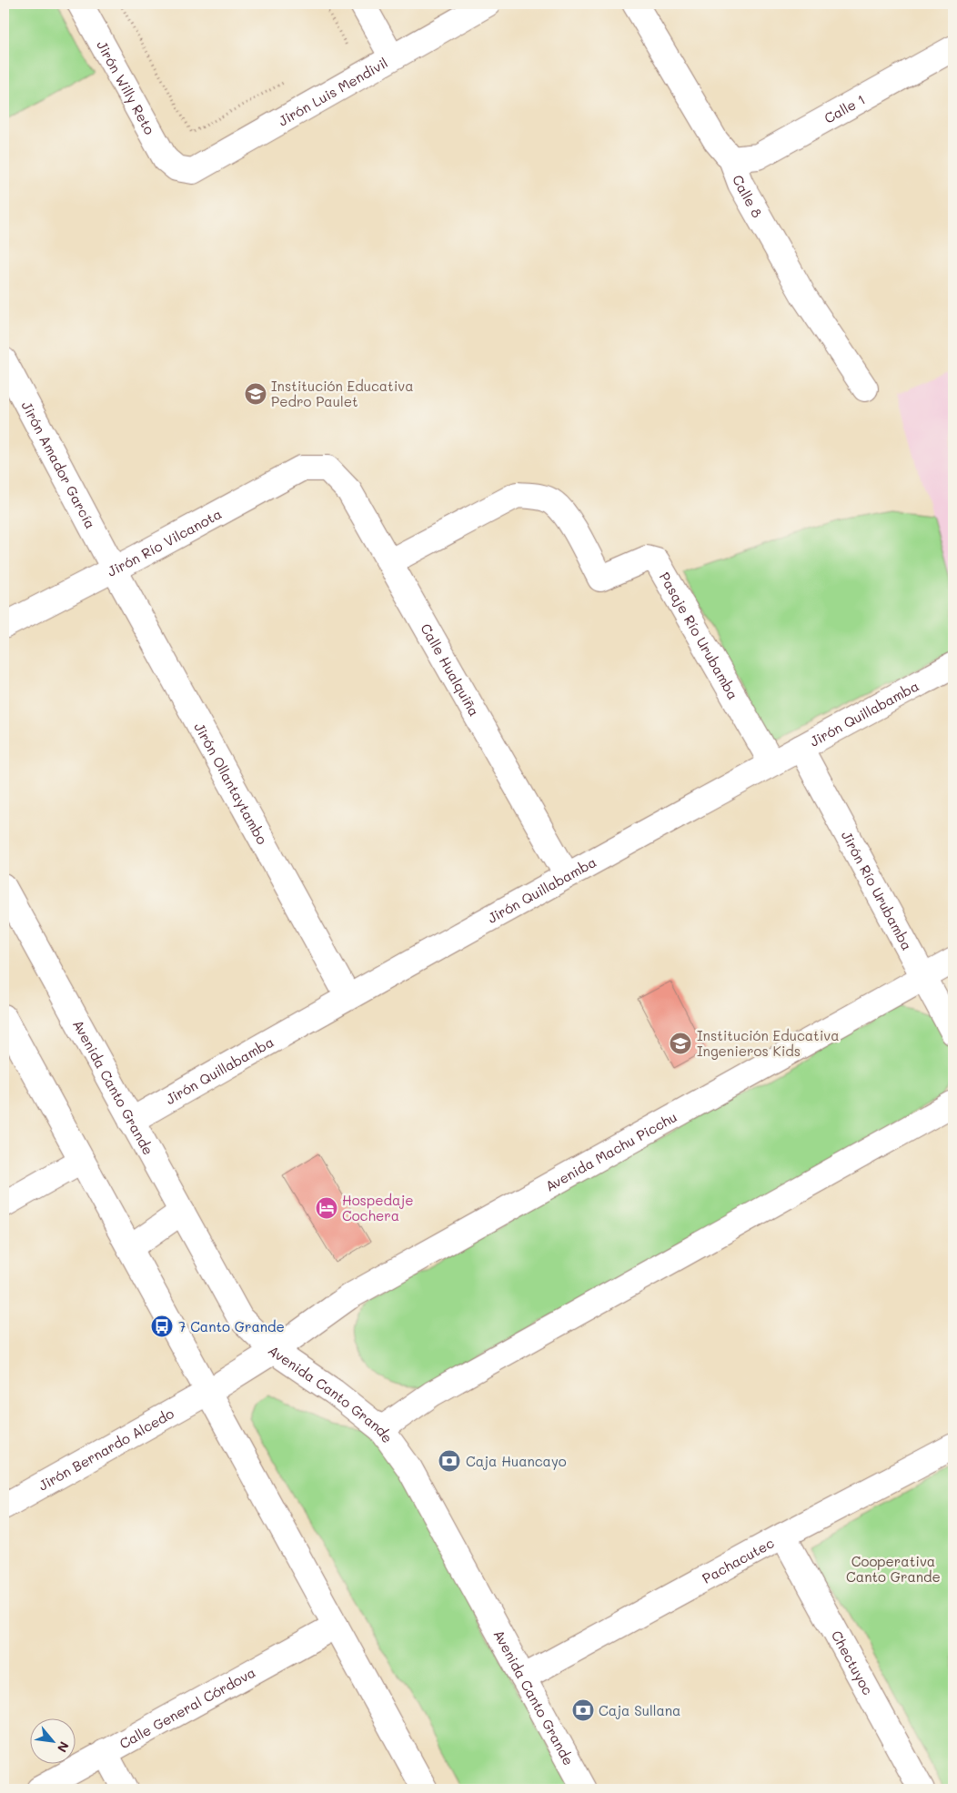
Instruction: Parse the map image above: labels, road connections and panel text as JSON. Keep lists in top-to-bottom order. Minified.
{"streets":{"street":["Jirón Willy Reto","Jirón Luis Mendivil","Calle 1","Calle 8","Jirón Amador García","Jirón Río Vilcanota","Pasaje Río Urubamba","Calle Hualquiña","Jirón Quillabamba","Jirón Ollantaytambo","Jirón Río Urubamba","Avenida Canto Grande","Avenida Machu Picchu","Jirón Bernardo Alcedo","Pachacutec","Chectuyoc","Calle General Córdova"]},"crossings":[["Jirón Willy Reto","Jirón Luis Mendivil"],["Calle 1","Calle 8"],["Jirón Amador García","Jirón Río Vilcanota"],["Jirón Amador García","Jirón Ollantaytambo"],["Jirón Río Vilcanota","Calle Hualquiña"],["Jirón Río Vilcanota","Jirón Ollantaytambo"],["Pasaje Río Urubamba","Calle Hualquiña"],["Pasaje Río Urubamba","Jirón Quillabamba"],["Calle Hualquiña","Jirón Quillabamba"],["Jirón Quillabamba","Jirón Ollantaytambo"],["Jirón Quillabamba","Jirón Río Urubamba"],["Jirón Quillabamba","Avenida Canto Grande"],["Jirón Río Urubamba","Avenida Machu Picchu"],["Avenida Canto Grande","Avenida Machu Picchu"],["Avenida Canto Grande","Pachacutec"],["Avenida Machu Picchu","Jirón Bernardo Alcedo"],["Pachacutec","Chectuyoc"]],"parks":["Cooperativa Canto Grande"],"places":{"school or university":["Institución Educativa Pedro Paulet","Institución Educativa Ingenieros Kids"],"hotel":["Hospedaje Cochera"],"bus stop":["7 Canto Grande"],"bank":["Caja Huancayo","Caja Sullana"]},"north":"bottom right"}
